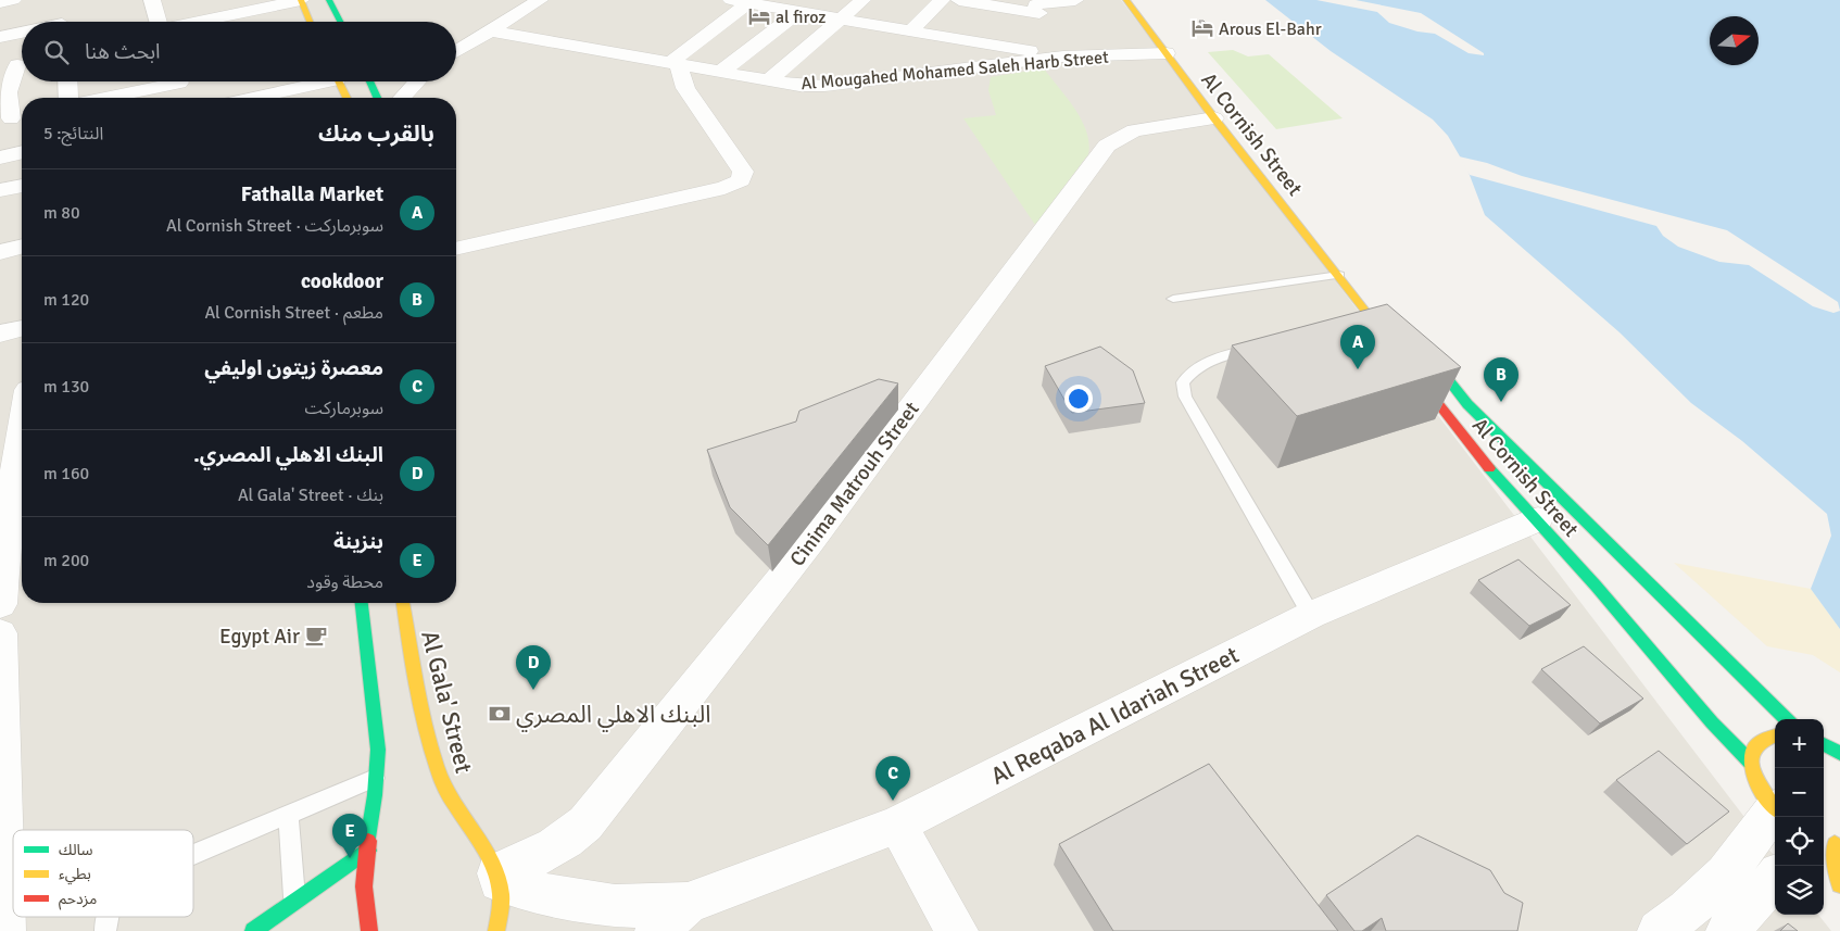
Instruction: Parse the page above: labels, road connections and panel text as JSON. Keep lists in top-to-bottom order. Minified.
{"streets":{"street":["Al Mougahed Mohamed Saleh Harb Street","Al Cornish Street","Cinima Matrouh Street","Al Gala' Street","Al Reqaba Al Idariah Street"]},"crossings":[["Al Mougahed Mohamed Saleh Harb Street","Al Cornish Street"],["Al Cornish Street","Cinima Matrouh Street"],["Al Cornish Street","Al Reqaba Al Idariah Street"],["Cinima Matrouh Street","Al Gala' Street"]],"places":{"hotel":["al firoz","Arous El-Bahr"],"cafe":["Egypt Air"],"bank":["البنك الاهلي المصري"]},"legend":["سالك","بطيء","مزدحم"],"north":"right","page":{"search":"ابحث هنا","heading":["بالقرب منك","النتائج: 5"],"list":[{"mark":"A","name":"Fathalla Market","note":"سوبرماركت · Al Cornish Street","value":"80 m"},{"mark":"B","name":"cookdoor","note":"مطعم · Al Cornish Street","value":"120 m"},{"mark":"C","name":"معصرة زيتون اوليفي","note":"سوبرماركت","value":"130 m"},{"mark":"D","name":"البنك الاهلي المصري.","note":"بنك · Al Gala' Street","value":"160 m"},{"mark":"E","name":"بنزينة","note":"محطة وقود","value":"200 m"}],"pins":["A","B","D","C","E"],"map_buttons":["+","−"]}}
